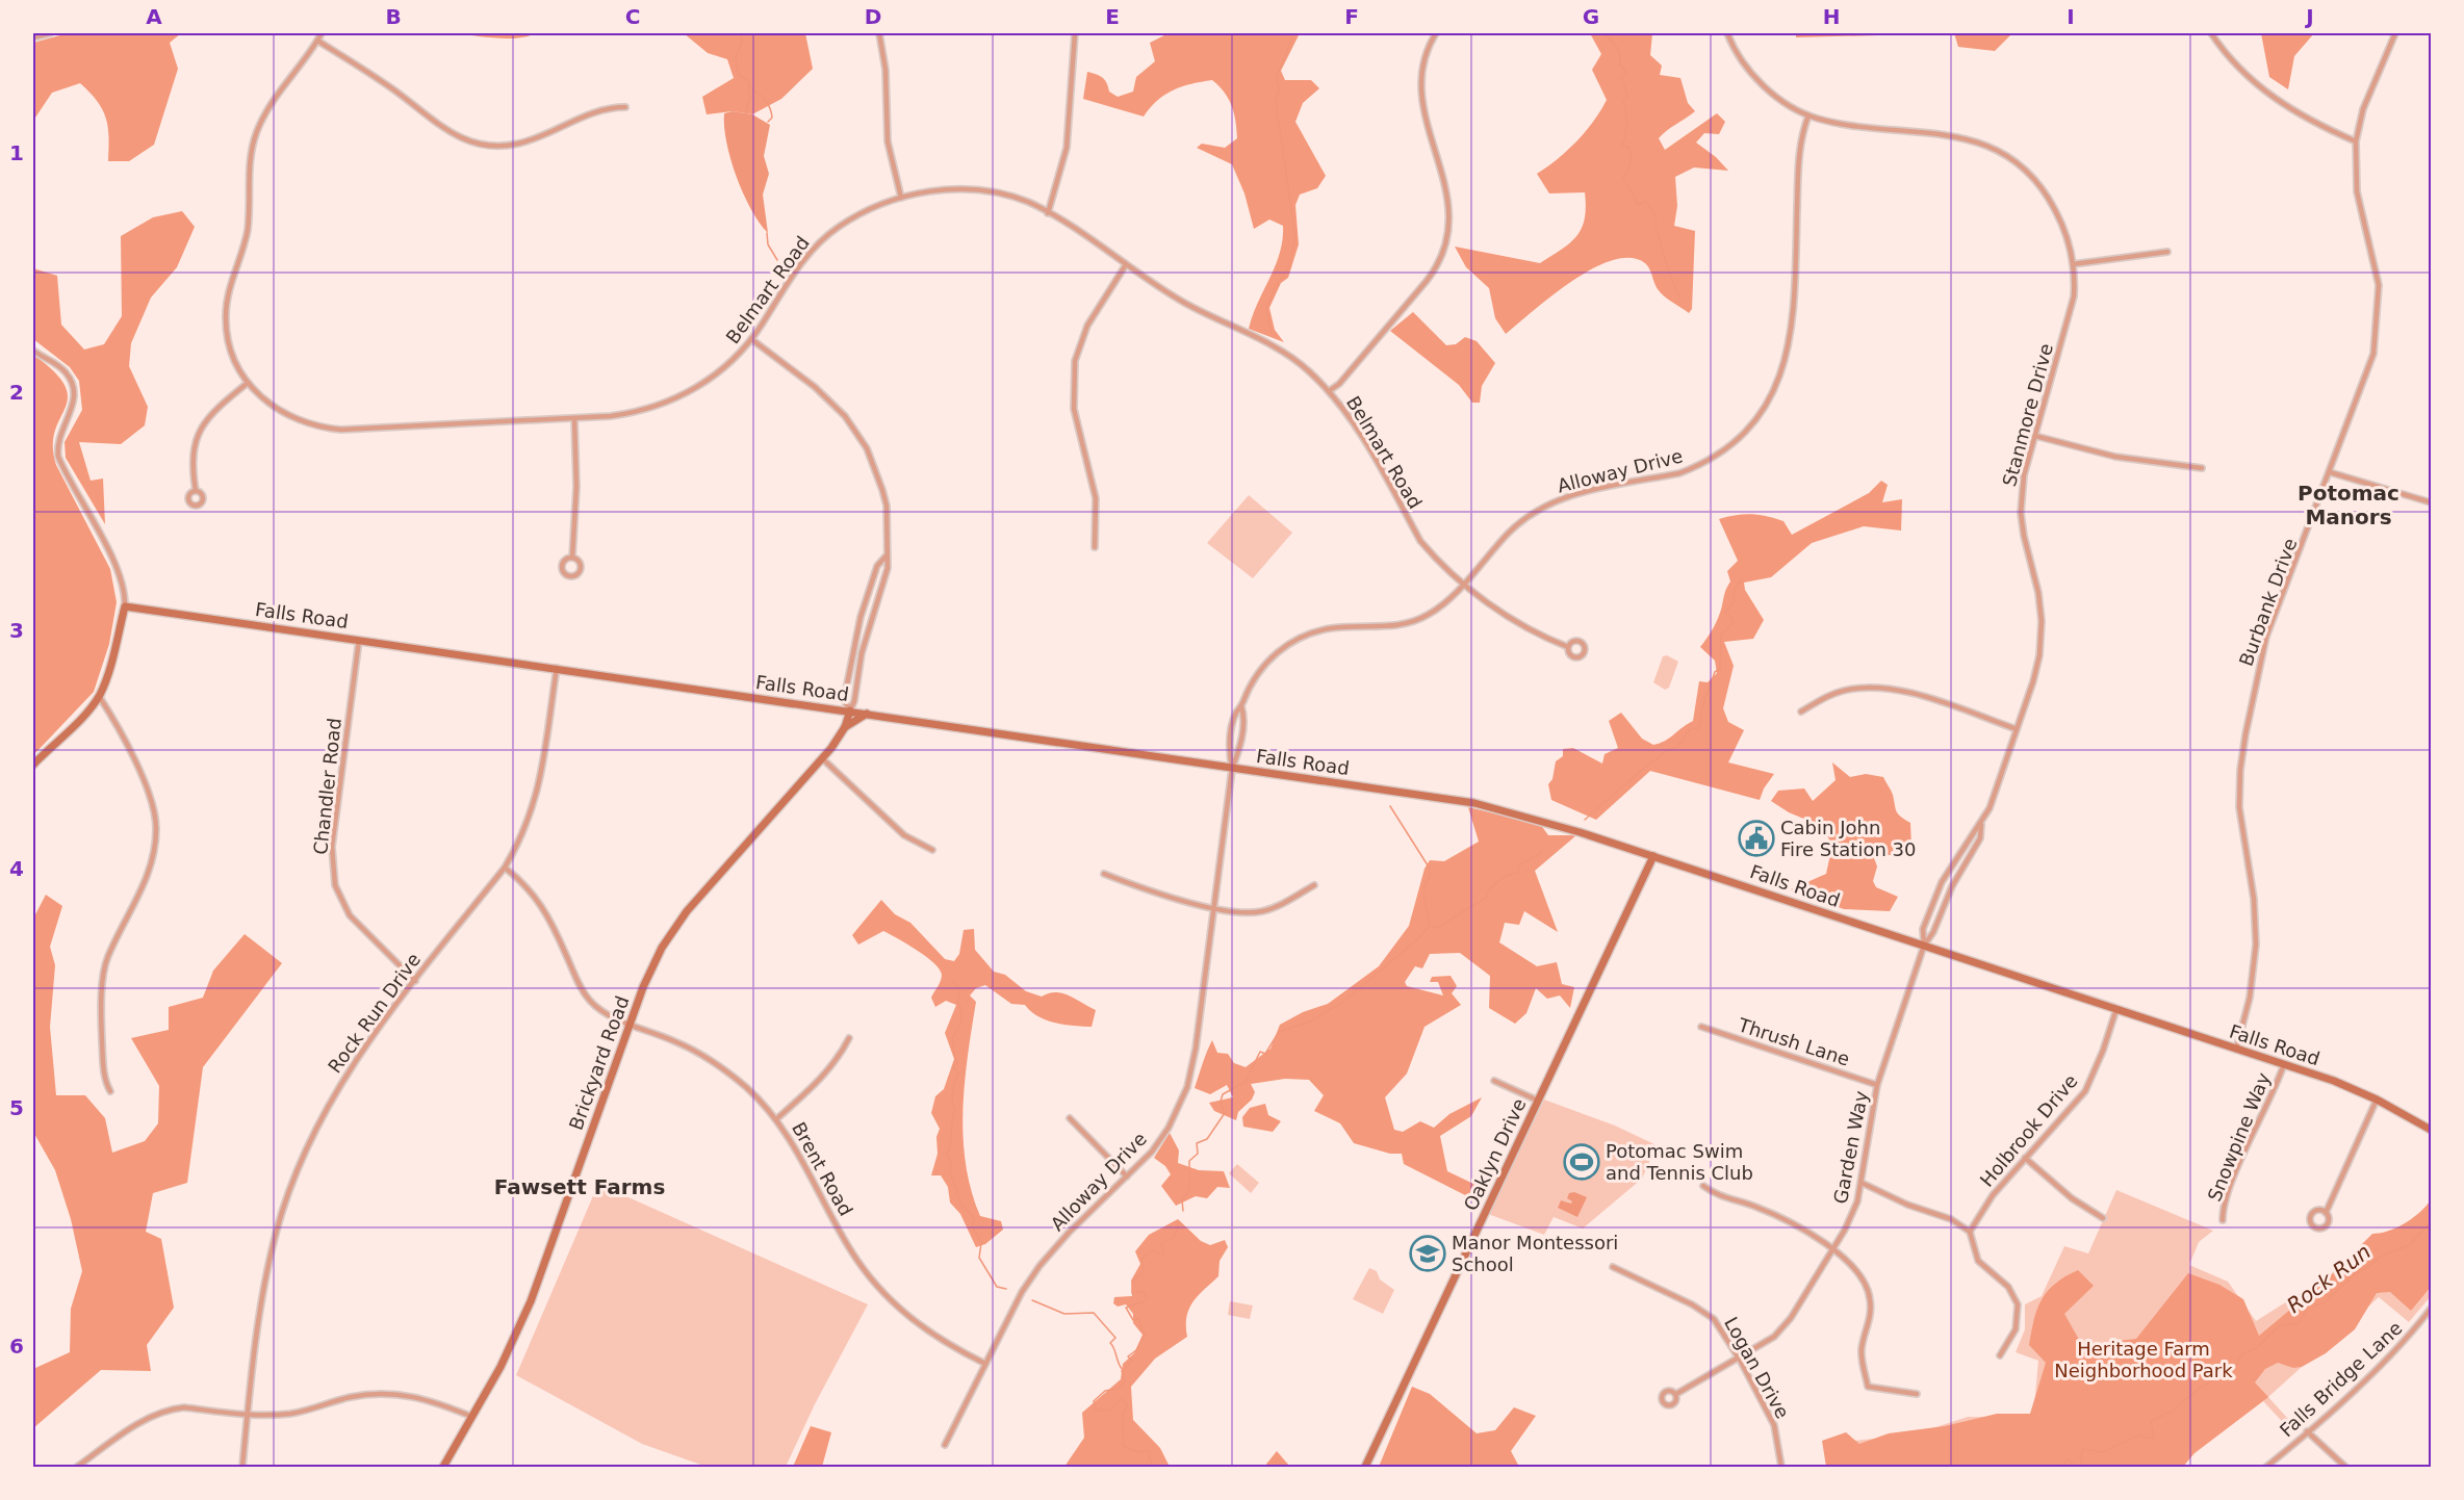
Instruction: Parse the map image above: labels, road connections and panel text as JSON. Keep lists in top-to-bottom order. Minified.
{"streets":{"main road":["Falls Road","Brickyard Road","Oaklyn Drive"],"street":["Belmart Road","Stanmore Drive","Alloway Drive","Burbank Drive","Chandler Road","Rock Run Drive","Thrush Lane","Holbrook Drive","Snowpine Way","Garden Way","Brent Road","Logan Drive","Falls Bridge Lane"]},"crossings":[["Belmart Road","Alloway Drive"],["Belmart Road","Brickyard Road"],["Stanmore Drive","Alloway Drive"],["Stanmore Drive","Falls Road"],["Stanmore Drive","Garden Way"],["Alloway Drive","Falls Road"],["Alloway Drive","Brent Road"],["Burbank Drive","Falls Road"],["Falls Road","Chandler Road"],["Falls Road","Rock Run Drive"],["Falls Road","Brickyard Road"],["Falls Road","Holbrook Drive"],["Falls Road","Snowpine Way"],["Falls Road","Garden Way"],["Falls Road","Oaklyn Drive"],["Chandler Road","Rock Run Drive"],["Rock Run Drive","Brent Road"],["Thrush Lane","Garden Way"],["Brickyard Road","Brent Road"],["Garden Way","Logan Drive"]],"districts":["Potomac Manors","Fawsett Farms"],"water":["Rock Run"],"parks":["Heritage Farm Neighborhood Park"],"places":{"public building":["Cabin John Fire Station 30"],"sports":["Potomac Swim and Tennis Club"],"school or university":["Manor Montessori School"]},"grid":{"columns":["A","B","C","D","E","F","G","H","I","J"],"rows":["1","2","3","4","5","6"]}}
